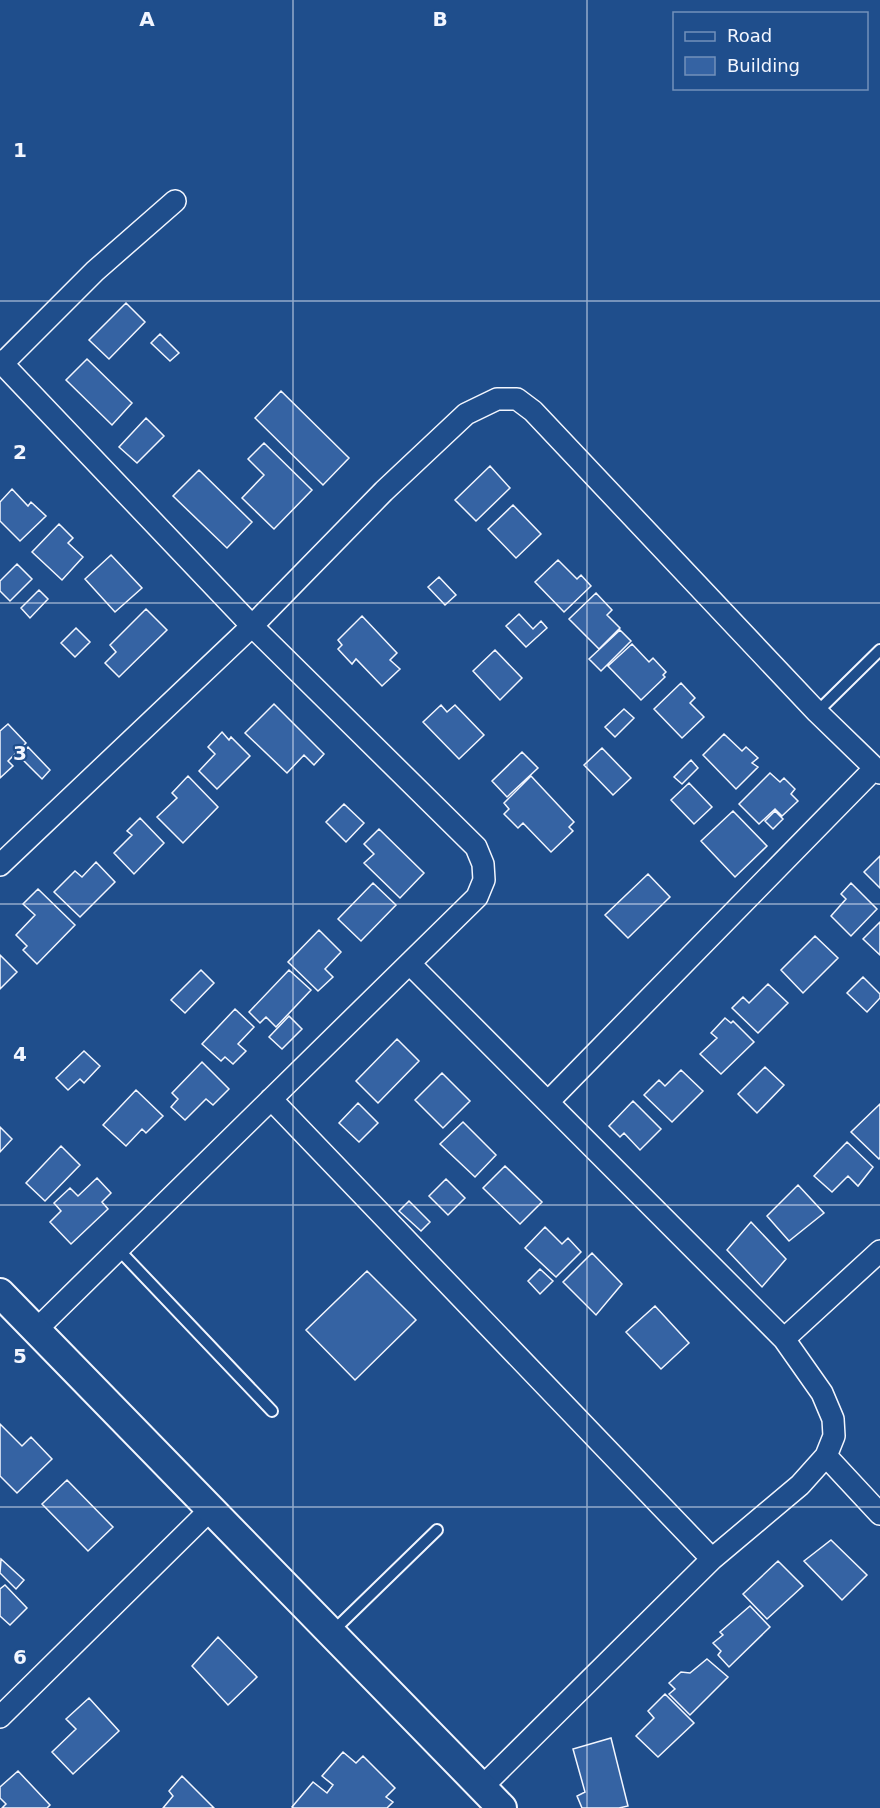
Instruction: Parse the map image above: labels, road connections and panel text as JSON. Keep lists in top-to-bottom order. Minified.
{"legend":["Road","Building"],"grid":{"columns":["A","B"],"rows":["1","2","3","4","5","6"]}}
